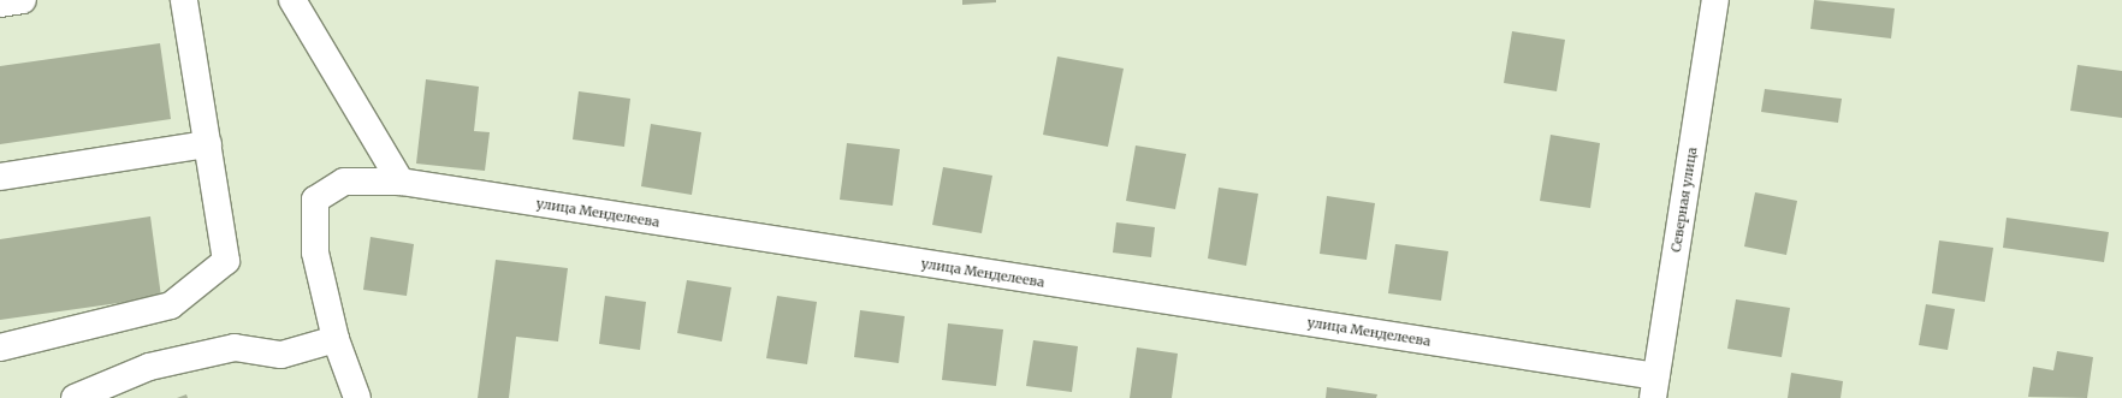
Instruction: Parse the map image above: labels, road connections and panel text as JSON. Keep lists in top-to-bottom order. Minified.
{"streets":{"street":["Северная улица","улица Менделеева"]},"crossings":[["Северная улица","улица Менделеева"]]}
